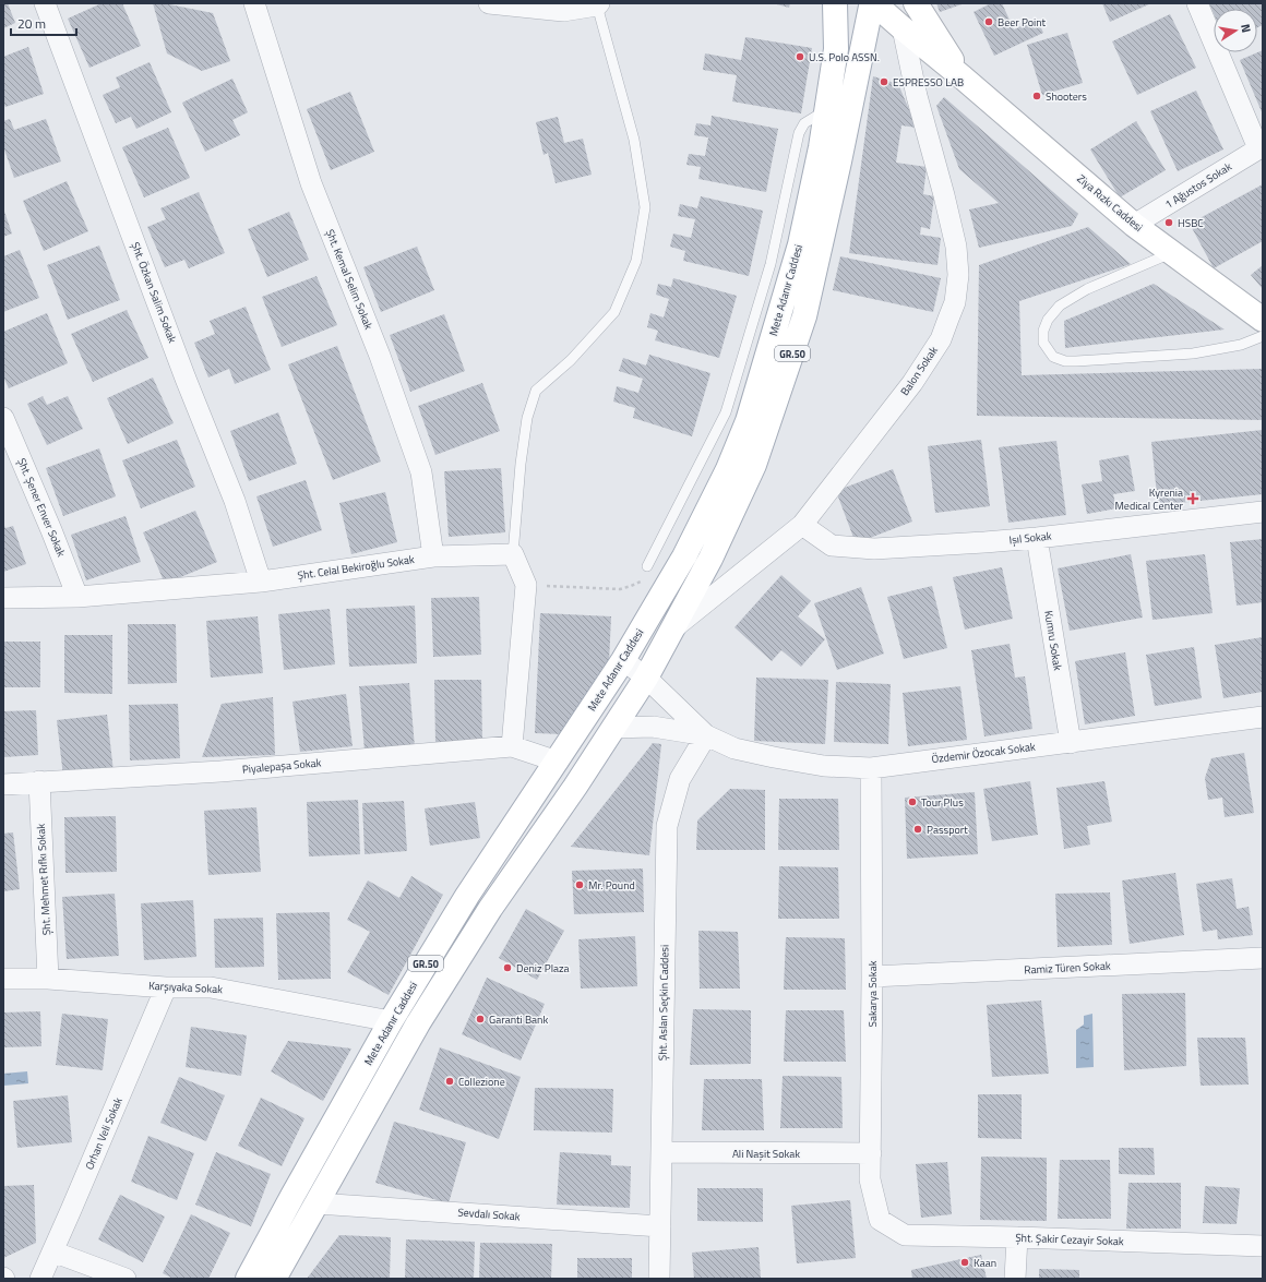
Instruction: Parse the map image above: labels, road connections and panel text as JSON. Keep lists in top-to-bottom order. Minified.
{"streets":{"main road":["Ziya Rızkı Caddesi","Mete Adanır Caddesi","GR.50"],"street":["1 Ağustos Sokak","Şht. Kemal Selim Sokak","Şht. Özkan Salim Sokak","Balon Sokak","Şht. Şener Enver Sokak","Işıl Sokak","Şht. Celal Bekiroğlu Sokak","Kumru Sokak","Özdemir Özocak Sokak","Piyalepaşa Sokak","Şht. Mehmet Rıfkı Sokak","Ramiz Türen Sokak","Karşıyaka Sokak","Sakarya Sokak","Şht. Aslan Seçkin Caddesi","Orhan Veli Sokak","Ali Naşit Sokak","Sevdalı Sokak","Şht. Şakir Cezayir Sokak"]},"crossings":[["1 Ağustos Sokak","Ziya Rızkı Caddesi"],["Ziya Rızkı Caddesi","Mete Adanır Caddesi"],["Ziya Rızkı Caddesi","Balon Sokak"],["Şht. Kemal Selim Sokak","Şht. Celal Bekiroğlu Sokak"],["Mete Adanır Caddesi","Balon Sokak"],["Mete Adanır Caddesi","Özdemir Özocak Sokak"],["Mete Adanır Caddesi","Piyalepaşa Sokak"],["Mete Adanır Caddesi","Karşıyaka Sokak"],["Mete Adanır Caddesi","Sevdalı Sokak"],["Şht. Özkan Salim Sokak","Şht. Celal Bekiroğlu Sokak"],["Balon Sokak","Işıl Sokak"],["Şht. Şener Enver Sokak","Şht. Celal Bekiroğlu Sokak"],["Işıl Sokak","Kumru Sokak"],["Kumru Sokak","Özdemir Özocak Sokak"],["Özdemir Özocak Sokak","Sakarya Sokak"],["Özdemir Özocak Sokak","Şht. Aslan Seçkin Caddesi"],["Piyalepaşa Sokak","Şht. Mehmet Rıfkı Sokak"],["Şht. Mehmet Rıfkı Sokak","Karşıyaka Sokak"],["Ramiz Türen Sokak","Sakarya Sokak"],["Karşıyaka Sokak","Orhan Veli Sokak"],["Sakarya Sokak","Ali Naşit Sokak"],["Sakarya Sokak","Şht. Şakir Cezayir Sokak"],["Şht. Aslan Seçkin Caddesi","Ali Naşit Sokak"],["Şht. Aslan Seçkin Caddesi","Sevdalı Sokak"]],"places":{"other":["Beer Point","U.S. Polo ASSN.","ESPRESSO LAB","Shooters","HSBC","Tour Plus","Passport","Mr. Pound","Deniz Plaza","Garanti Bank","Collezione","Kaan"],"health":["Kyrenia Medical Center"]},"scale_bar":"20 m","north":"right"}
